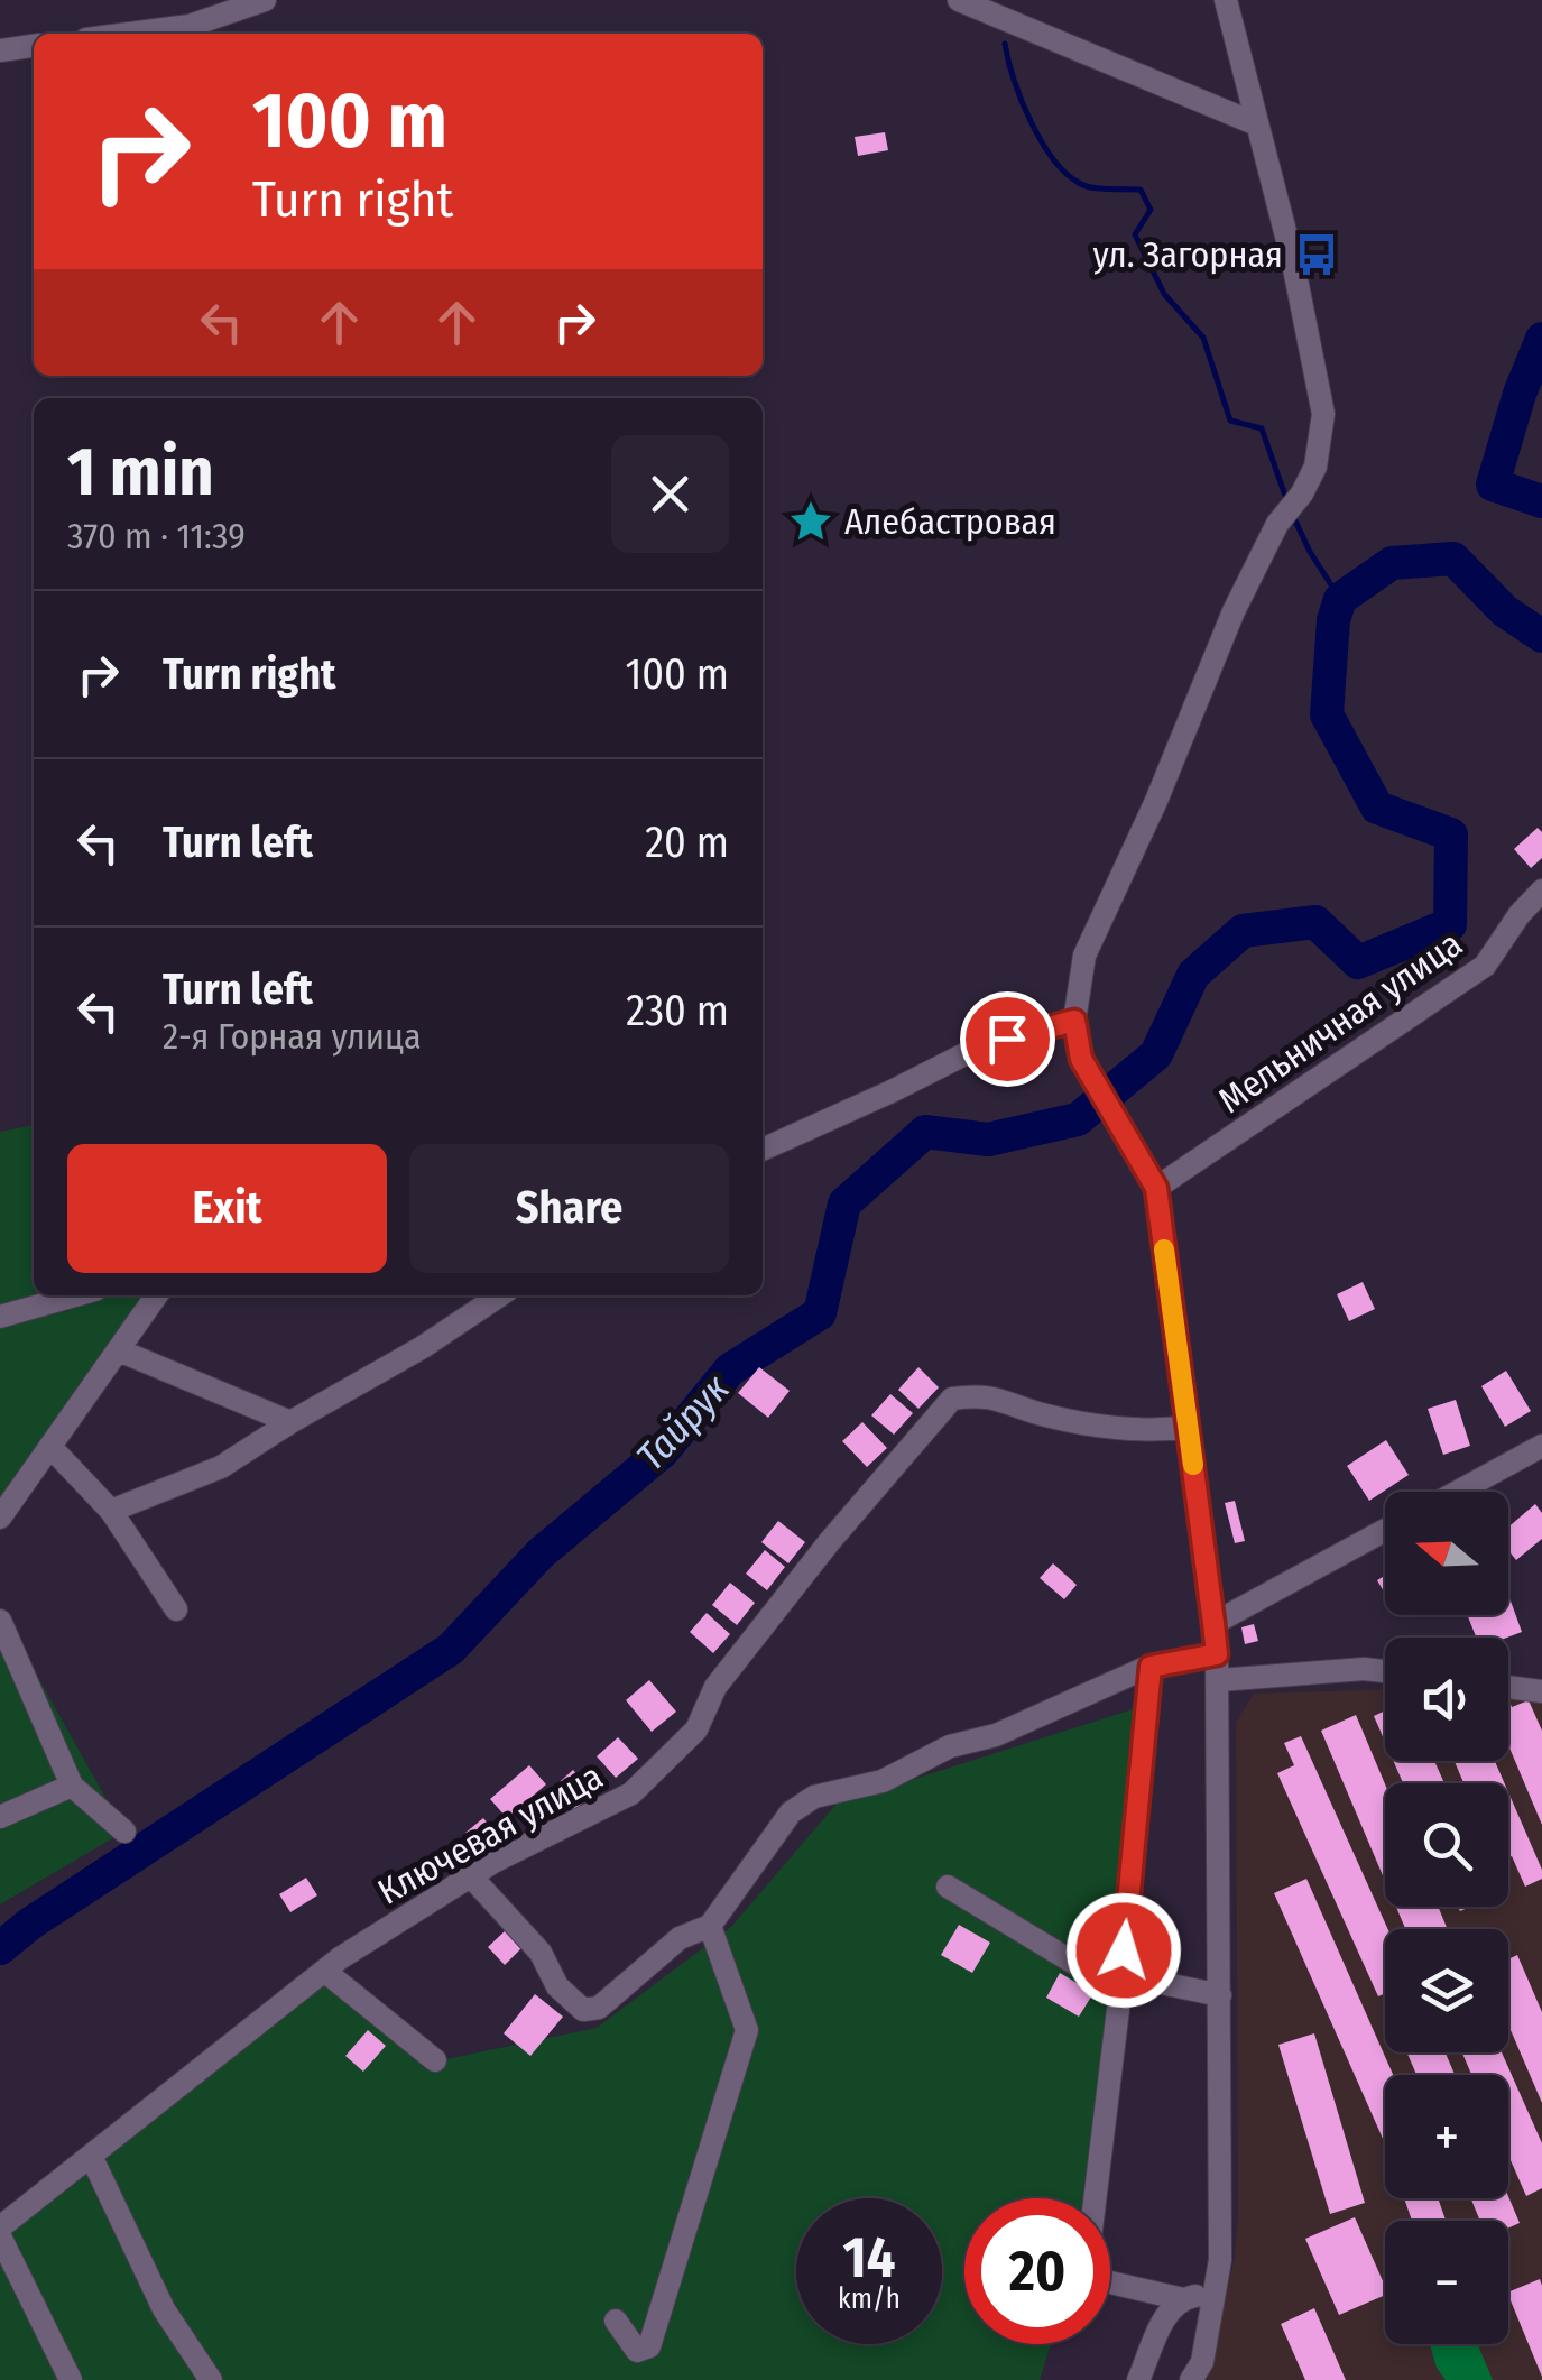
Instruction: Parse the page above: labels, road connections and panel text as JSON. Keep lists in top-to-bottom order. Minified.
{"streets":{"street":["Мельничная улица","Ключевая улица"]},"water":["Тайрук"],"places":{"bus stop":["ул. Загорная"],"place":["Алебастровая"]},"north":"left","page":{"turn":["100 m","Turn right"],"heading":["1 min","370 m · 11:39"],"list":[{"name":"Turn right","value":"100 m"},{"name":"Turn left","value":"20 m"},{"name":"Turn left","note":"2-я Горная улица","value":"230 m"}],"buttons":["Exit","Share"],"map_buttons":["+","−"],"speed":"14 km/h","limit":"20"}}
